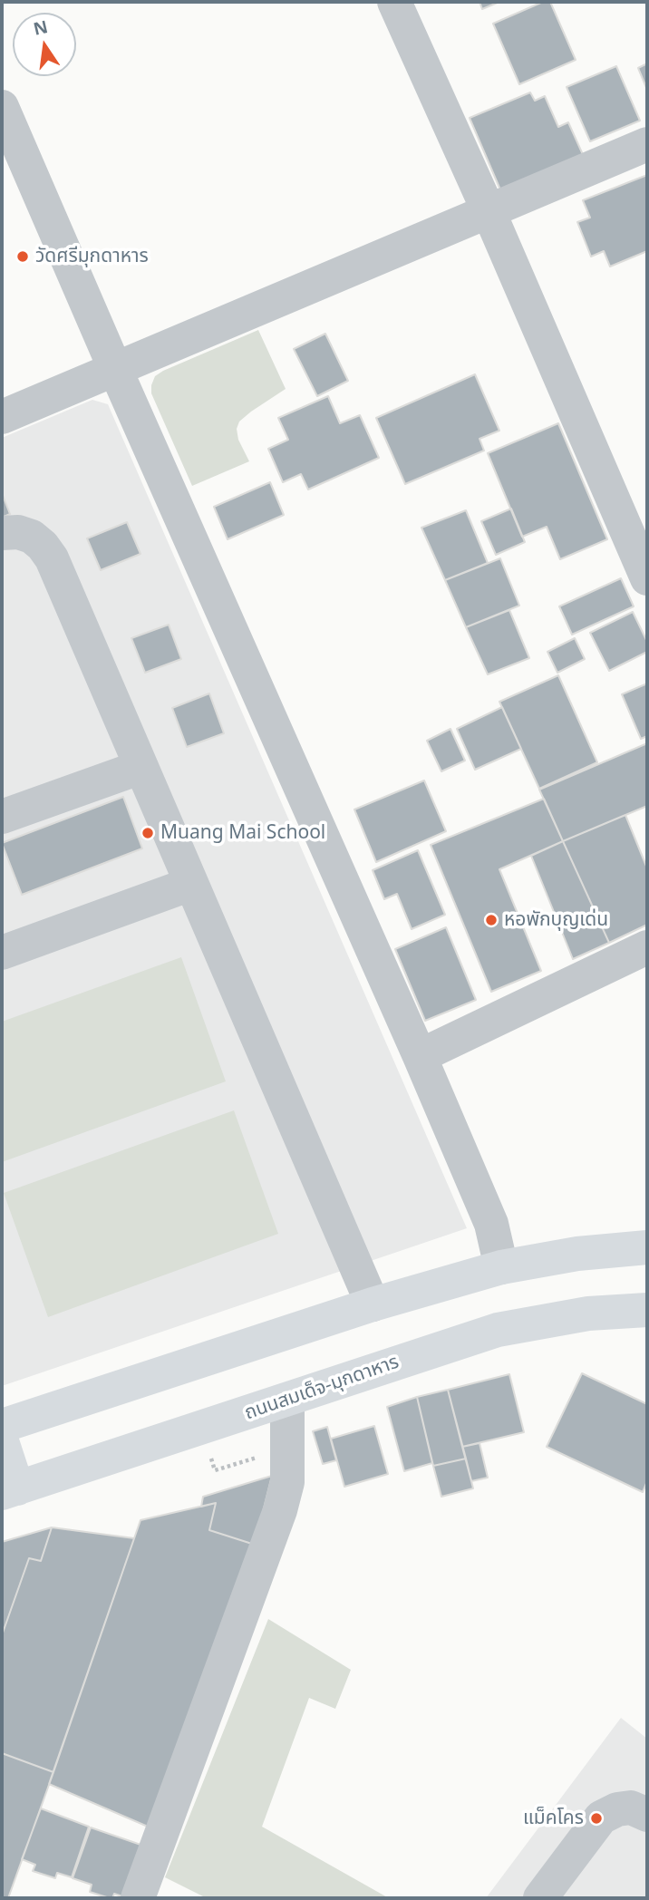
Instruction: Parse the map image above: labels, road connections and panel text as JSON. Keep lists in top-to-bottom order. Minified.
{"streets":{"main road":["ถนนสมเด็จ-มุกดาหาร"]},"places":["วัดศรีมุกดาหาร","Muang Mai School","หอพักบุญเด่น","แม็คโคร"],"north":"top"}
